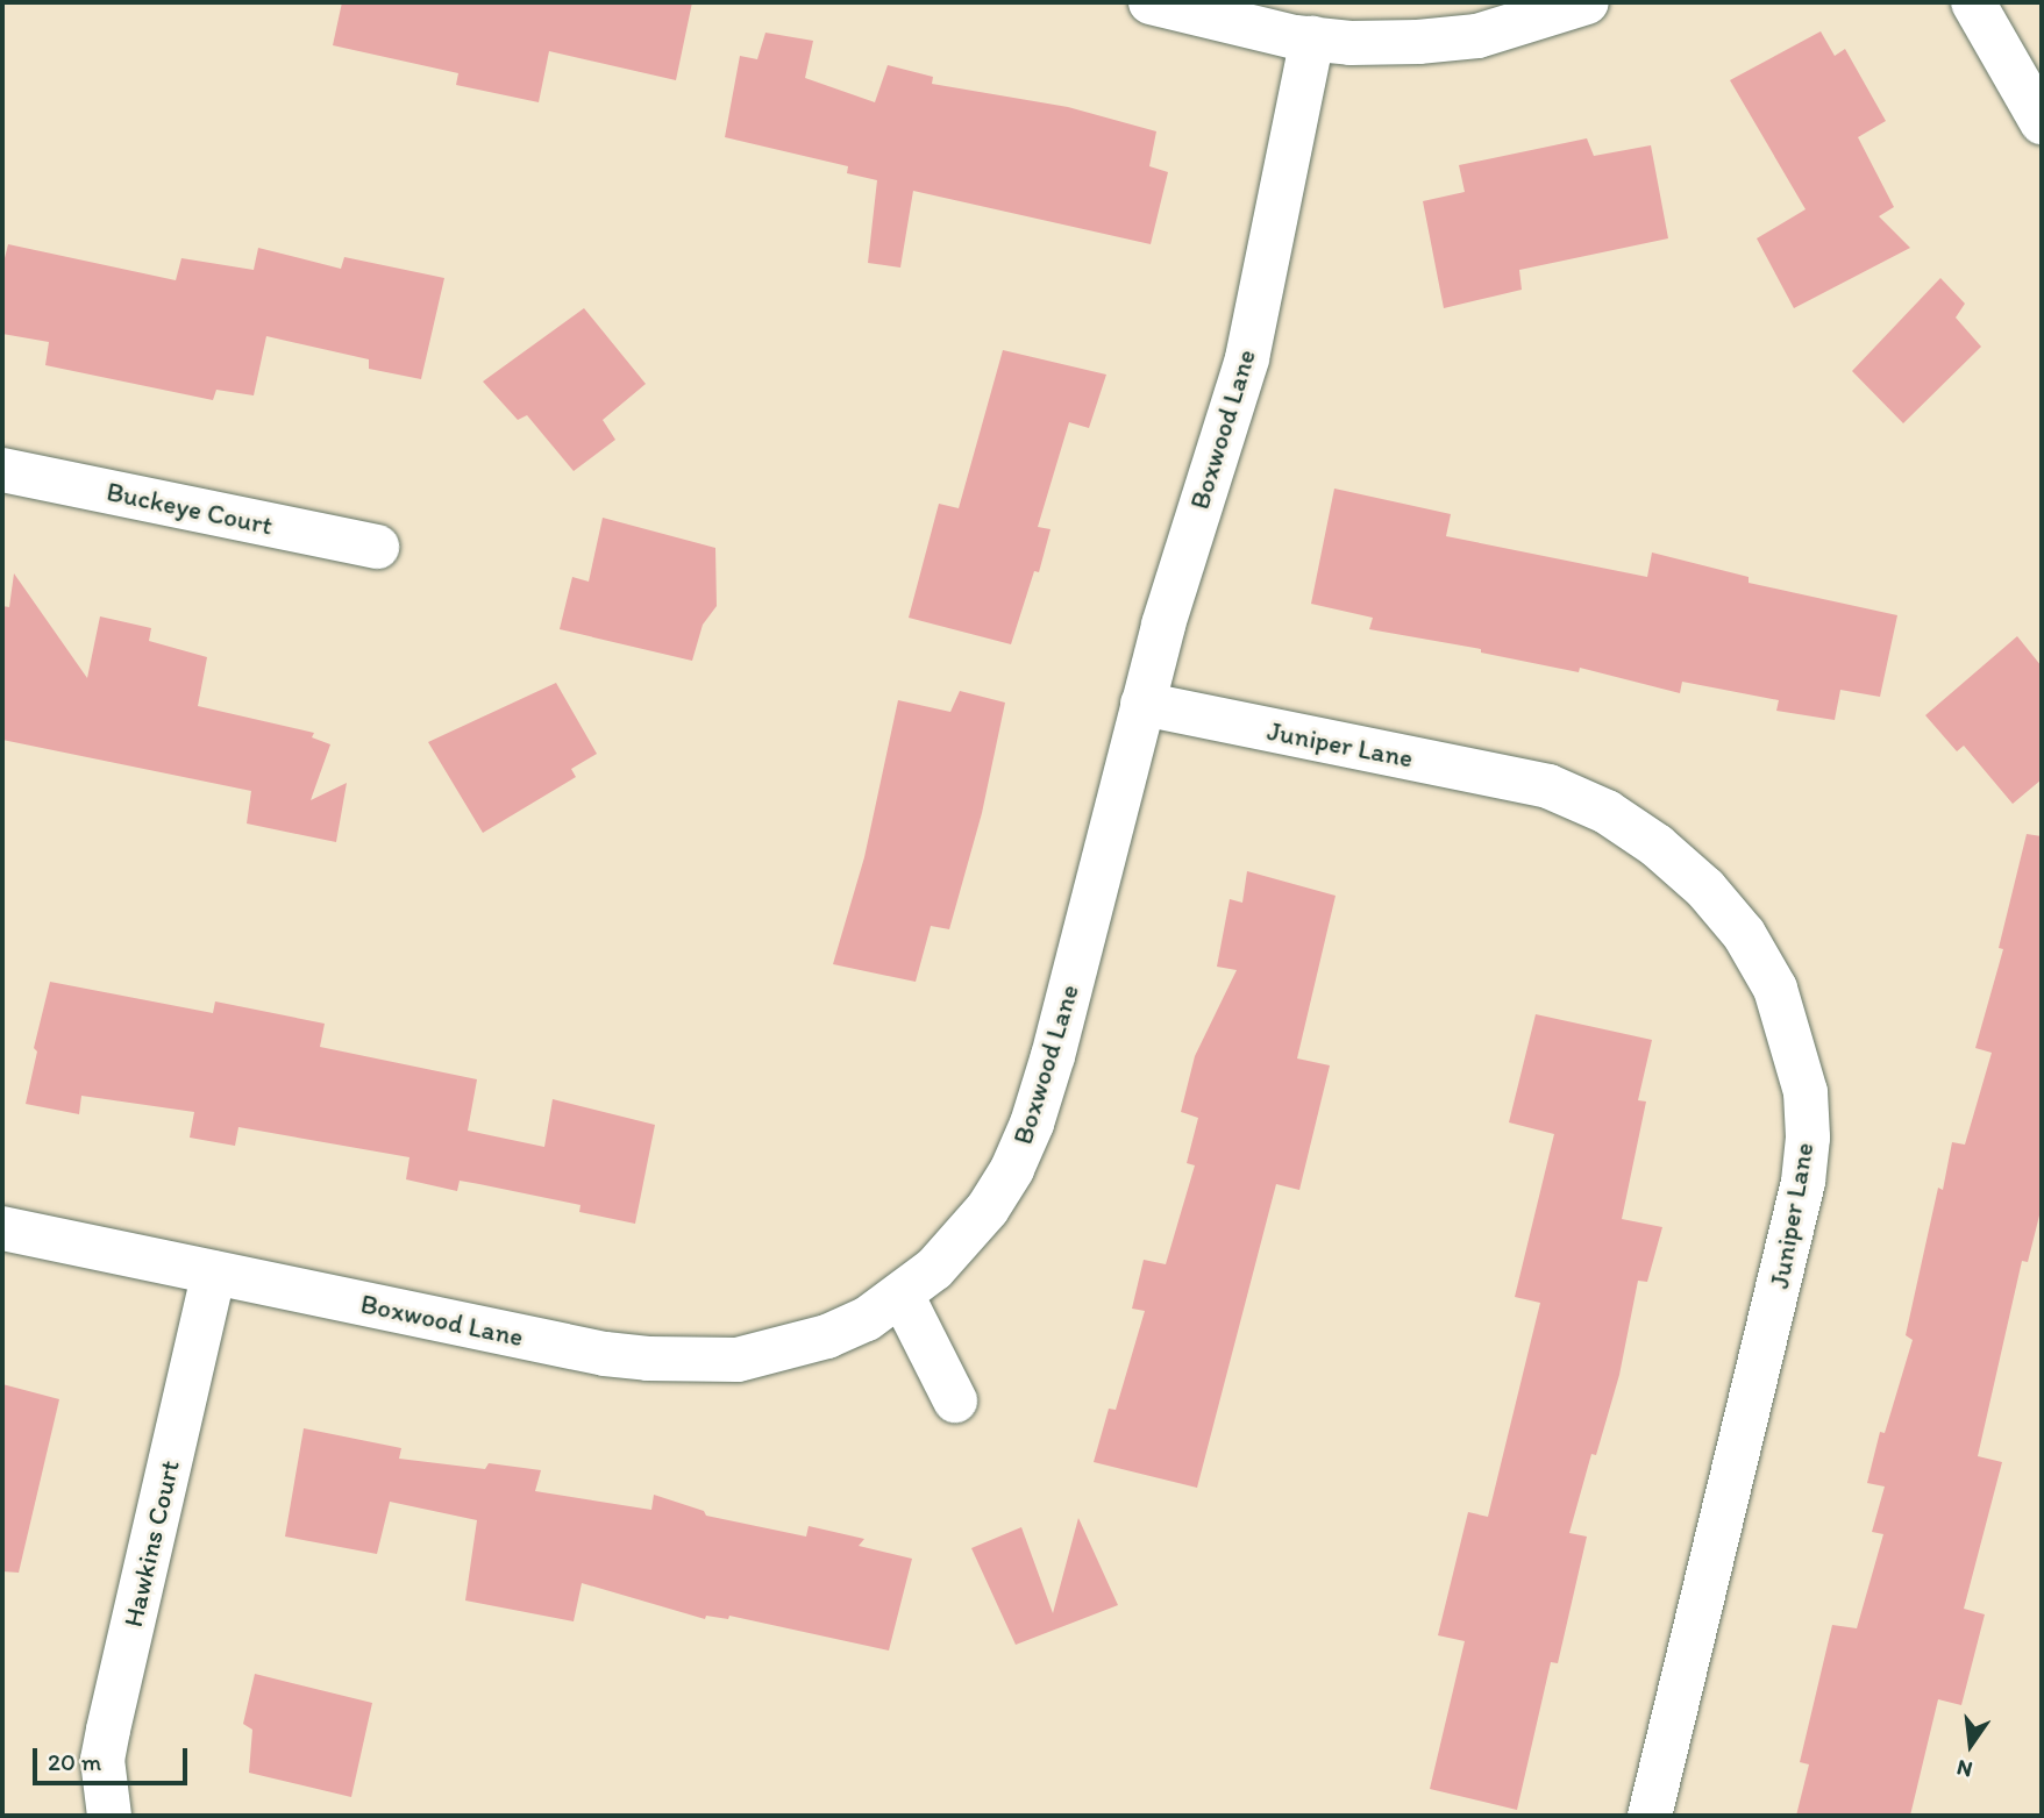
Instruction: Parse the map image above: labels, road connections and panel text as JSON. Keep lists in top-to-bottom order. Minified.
{"streets":{"street":["Boxwood Lane","Buckeye Court","Juniper Lane","Hawkins Court"]},"crossings":[["Boxwood Lane","Juniper Lane"],["Boxwood Lane","Hawkins Court"]],"scale_bar":"20 m","north":"bottom"}
